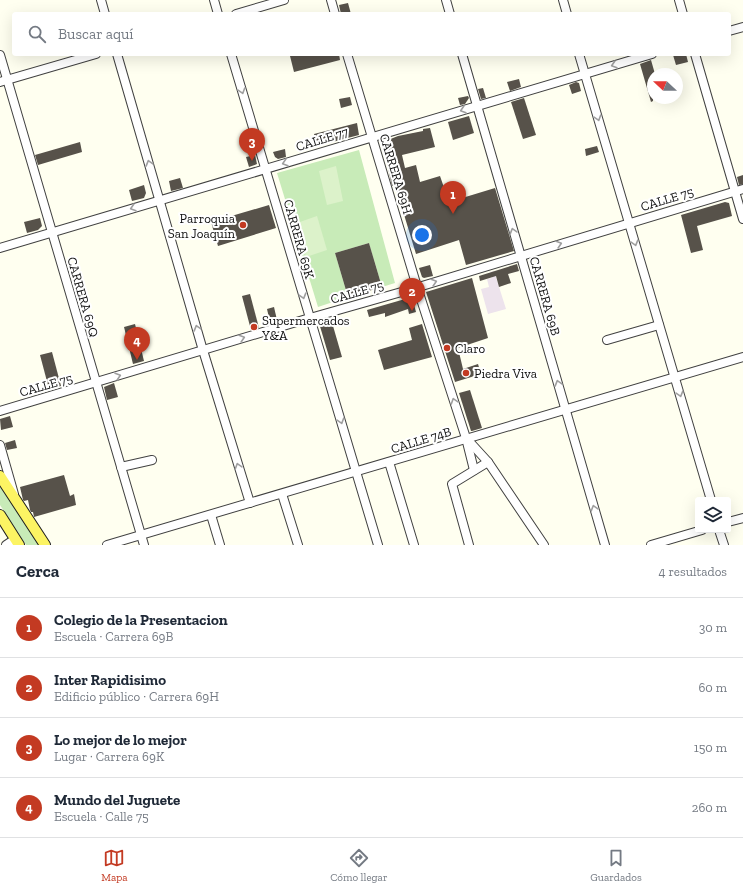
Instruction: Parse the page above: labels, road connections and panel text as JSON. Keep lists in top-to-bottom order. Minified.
{"streets":{"street":["CALLE 77","CARRERA 69H","CALLE 75","CARRERA 69K","CARRERA 69B","CARRERA 69Q","CALLE 74B"]},"crossings":[["CALLE 77","CARRERA 69H"],["CALLE 77","CARRERA 69K"],["CALLE 77","CARRERA 69B"],["CALLE 77","CARRERA 69Q"],["CARRERA 69H","CALLE 75"],["CARRERA 69H","CALLE 74B"],["CALLE 75","CARRERA 69K"],["CALLE 75","CARRERA 69B"],["CALLE 75","CARRERA 69Q"],["CARRERA 69K","CALLE 74B"],["CARRERA 69B","CALLE 74B"],["CARRERA 69Q","CALLE 74B"]],"one_way":["CALLE 77","CARRERA 69H","CALLE 75","CARRERA 69K","CARRERA 69B"],"places":["Parroquia San Joaquín","Supermercados Y&A","Claro","Piedra Viva"],"north":"left","page":{"search":"Buscar aquí","pins":["3","1","2","4"],"heading":["Cerca","4 resultados"],"list":[{"mark":"1","name":"Colegio de la Presentacion","note":"Escuela · Carrera 69B","value":"30 m"},{"mark":"2","name":"Inter Rapidisimo","note":"Edificio público · Carrera 69H","value":"60 m"},{"mark":"3","name":"Lo mejor de lo mejor","note":"Lugar · Carrera 69K","value":"150 m"},{"mark":"4","name":"Mundo del Juguete","note":"Escuela · Calle 75","value":"260 m"}],"nav":["Mapa","Cómo llegar","Guardados"]}}
